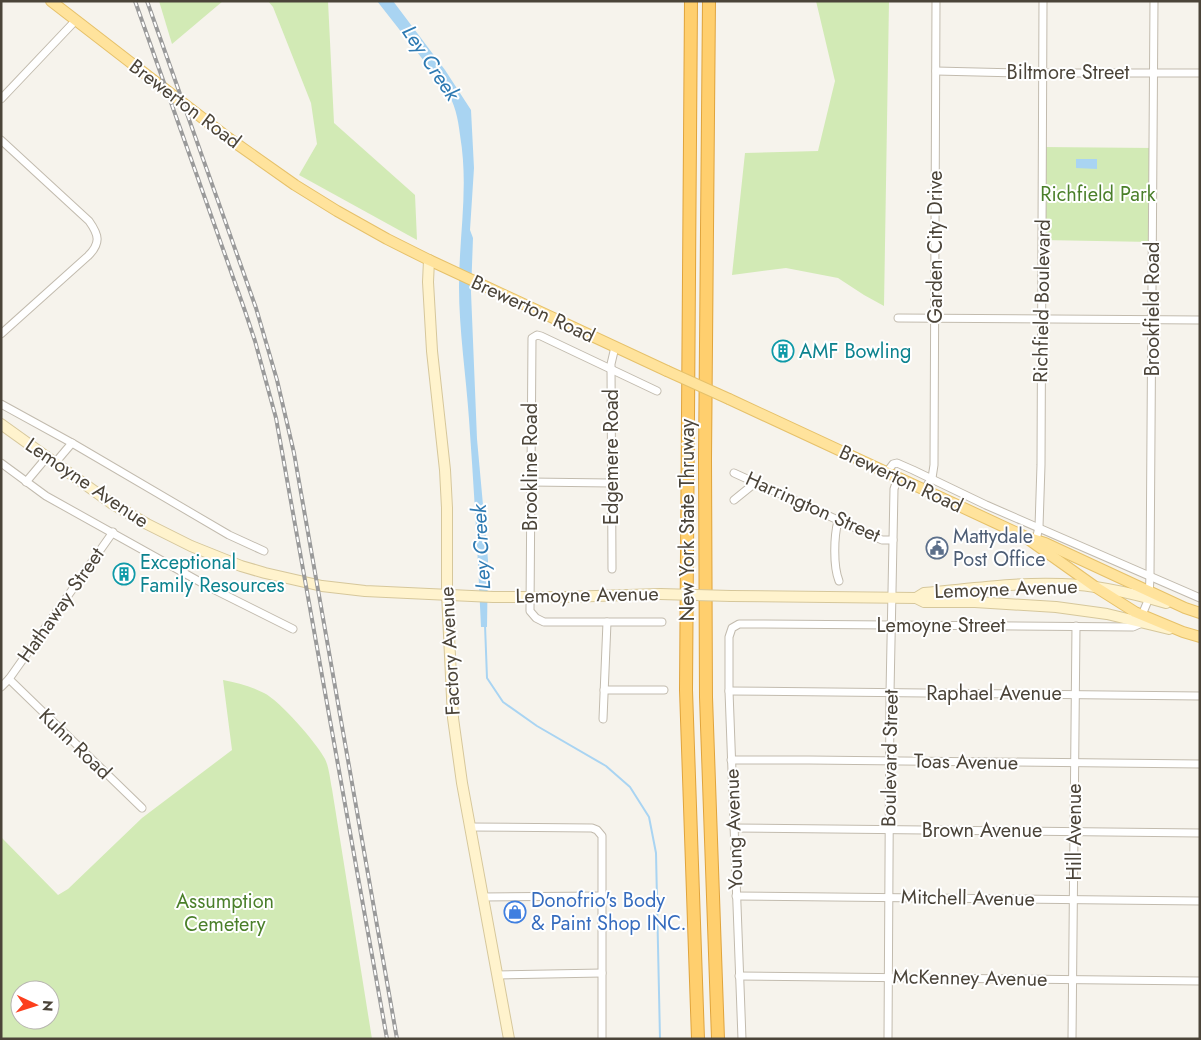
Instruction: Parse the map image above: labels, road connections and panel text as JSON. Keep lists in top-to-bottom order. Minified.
{"streets":{"highway":["New York State Thruway"],"main road":["Brewerton Road"],"street":["Biltmore Street","Garden City Drive","Richfield Boulevard","Brookfield Road","Edgemere Road","Brookline Road","Lemoyne Avenue","Harrington Street","Hathaway Street","Lemoyne Street","Factory Avenue","Raphael Avenue","Kuhn Road","Boulevard Street","Toas Avenue","Young Avenue","Brown Avenue","Hill Avenue","Mitchell Avenue","McKenney Avenue"]},"crossings":[["Biltmore Street","Garden City Drive"],["Biltmore Street","Richfield Boulevard"],["Biltmore Street","Brookfield Road"],["Brewerton Road","Garden City Drive"],["Brewerton Road","Richfield Boulevard"],["Brewerton Road","Brookfield Road"],["Brewerton Road","Edgemere Road"],["Brewerton Road","Lemoyne Avenue"],["Brewerton Road","Lemoyne Street"],["Brewerton Road","Factory Avenue"],["Brewerton Road","Boulevard Street"],["Brookfield Road","Lemoyne Avenue"],["Brookfield Road","Lemoyne Street"],["Edgemere Road","Brookline Road"],["Brookline Road","Lemoyne Avenue"],["Lemoyne Avenue","Lemoyne Street"],["Lemoyne Avenue","Factory Avenue"],["Lemoyne Avenue","Boulevard Street"],["Harrington Street","Boulevard Street"],["Hathaway Street","Kuhn Road"],["Lemoyne Street","Boulevard Street"],["Lemoyne Street","Young Avenue"],["Lemoyne Street","Hill Avenue"],["Raphael Avenue","Boulevard Street"],["Raphael Avenue","Young Avenue"],["Raphael Avenue","Hill Avenue"],["Boulevard Street","Toas Avenue"],["Boulevard Street","Brown Avenue"],["Boulevard Street","Mitchell Avenue"],["Boulevard Street","McKenney Avenue"],["Toas Avenue","Young Avenue"],["Toas Avenue","Hill Avenue"],["Young Avenue","Brown Avenue"],["Young Avenue","Mitchell Avenue"],["Young Avenue","McKenney Avenue"],["Brown Avenue","Hill Avenue"],["Hill Avenue","Mitchell Avenue"],["Hill Avenue","McKenney Avenue"]],"water":["Ley Creek"],"parks":["Richfield Park","Assumption Cemetery"],"places":{"building":["AMF Bowling","Exceptional Family Resources"],"public building":["Mattydale Post Office"],"shop":["Donofrio's Body & Paint Shop INC."]},"north":"right"}
